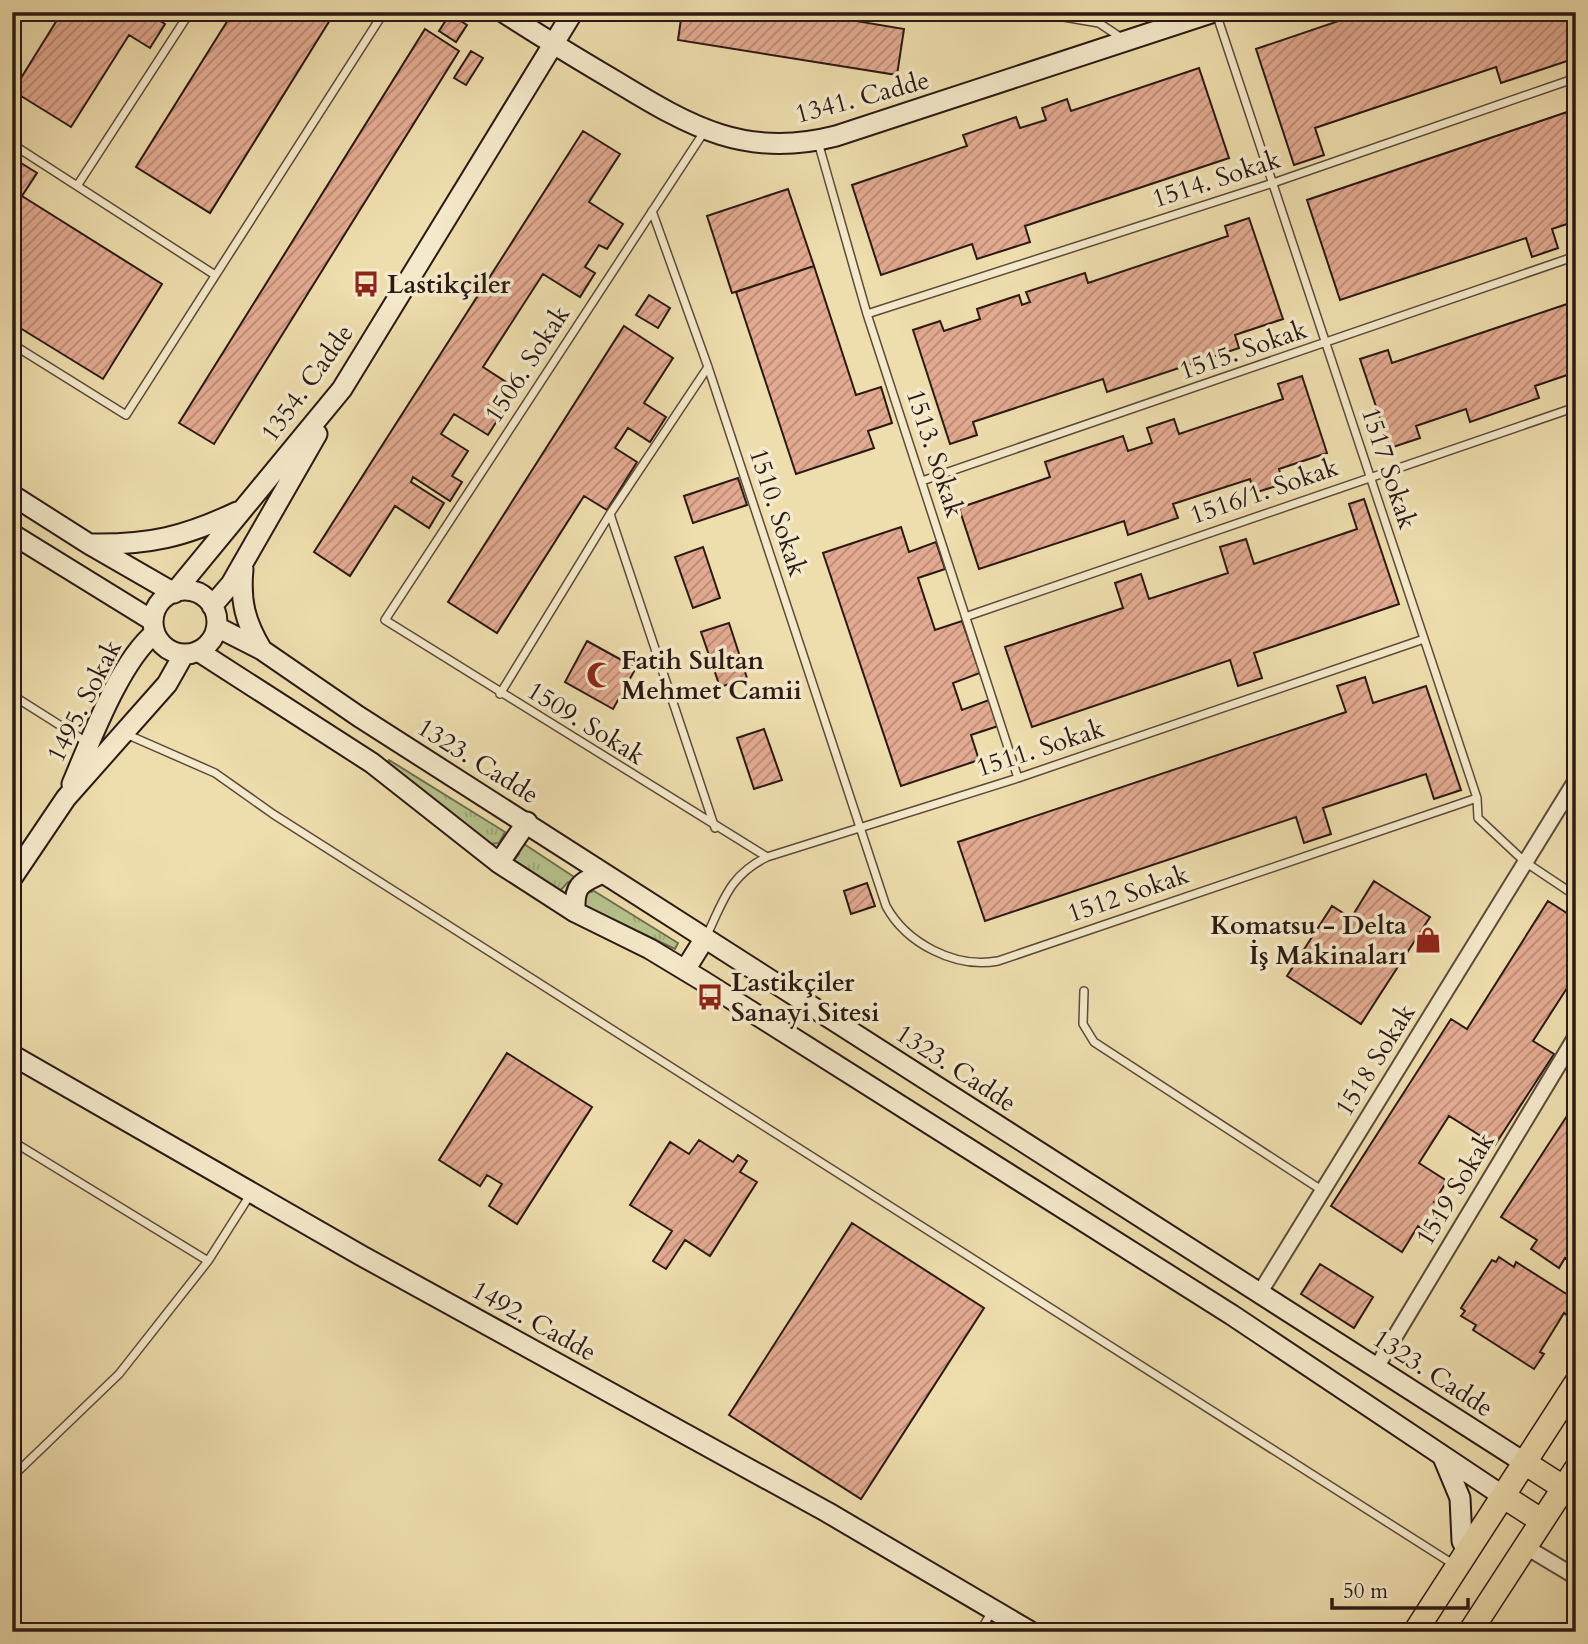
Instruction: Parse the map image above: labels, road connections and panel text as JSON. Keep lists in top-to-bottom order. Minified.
{"streets":{"main road":["1341. Cadde","1354. Cadde","1495. Sokak","1323. Cadde","1492. Cadde"],"street":["1518 Sokak","1519 Sokak"],"lane":["1514. Sokak","1515. Sokak","1506. Sokak","1513. Sokak","1517 Sokak","1516/1. Sokak","1510. Sokak","1509. Sokak","1511. Sokak","1512 Sokak"]},"crossings":[["1341. Cadde","1506. Sokak"],["1341. Cadde","1354. Cadde"],["1341. Cadde","1513. Sokak"],["1341. Cadde","1517 Sokak"],["1514. Sokak","1513. Sokak"],["1514. Sokak","1517 Sokak"],["1515. Sokak","1513. Sokak"],["1515. Sokak","1517 Sokak"],["1506. Sokak","1510. Sokak"],["1506. Sokak","1509. Sokak"],["1354. Cadde","1495. Sokak"],["1354. Cadde","1323. Cadde"],["1513. Sokak","1516/1. Sokak"],["1513. Sokak","1511. Sokak"],["1517 Sokak","1516/1. Sokak"],["1517 Sokak","1511. Sokak"],["1517 Sokak","1512 Sokak"],["1517 Sokak","1518 Sokak"],["1510. Sokak","1511. Sokak"],["1510. Sokak","1512 Sokak"],["1495. Sokak","1323. Cadde"],["1509. Sokak","1511. Sokak"],["1511. Sokak","1323. Cadde"],["1511. Sokak","1512 Sokak"],["1323. Cadde","1518 Sokak"],["1323. Cadde","1519 Sokak"]],"places":{"bus stop":["Lastikçiler","Lastikçiler Sanayi Sitesi"],"mosque":["Fatih Sultan Mehmet Camii"],"shop":["Komatsu - Delta İş Makinaları"]},"scale_bar":"50 m"}
